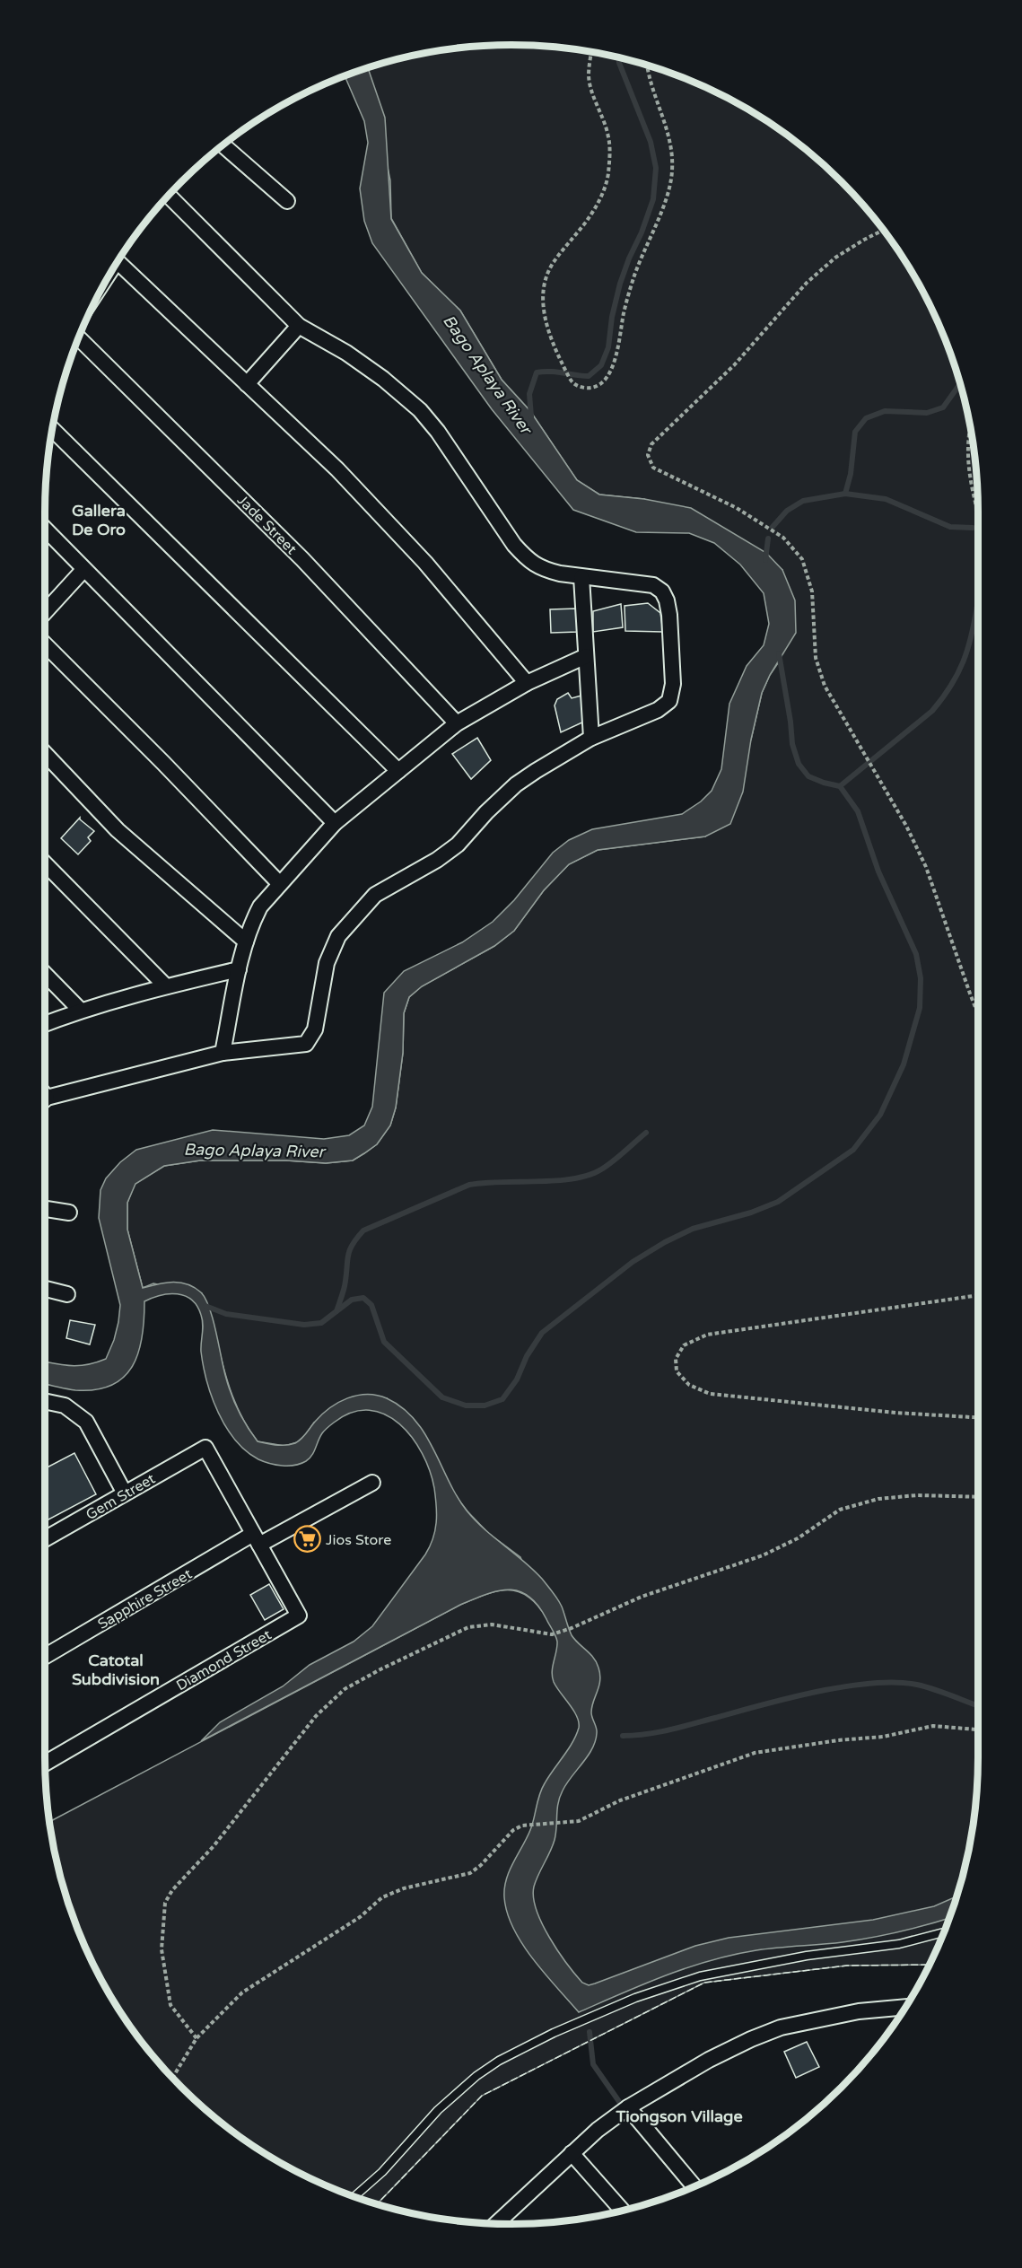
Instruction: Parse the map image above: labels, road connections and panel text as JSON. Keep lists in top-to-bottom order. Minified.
{"streets":{"street":["Jade Street","Gem Street","Sapphire Street","Diamond Street"]},"crossings":[["Gem Street","Sapphire Street"],["Gem Street","Diamond Street"],["Sapphire Street","Diamond Street"]],"districts":["Gallera De Oro","Catotal Subdivision","Tiongson Village"],"water":["Bago Aplaya River"],"places":{"supermarket":["Jios Store"]}}
